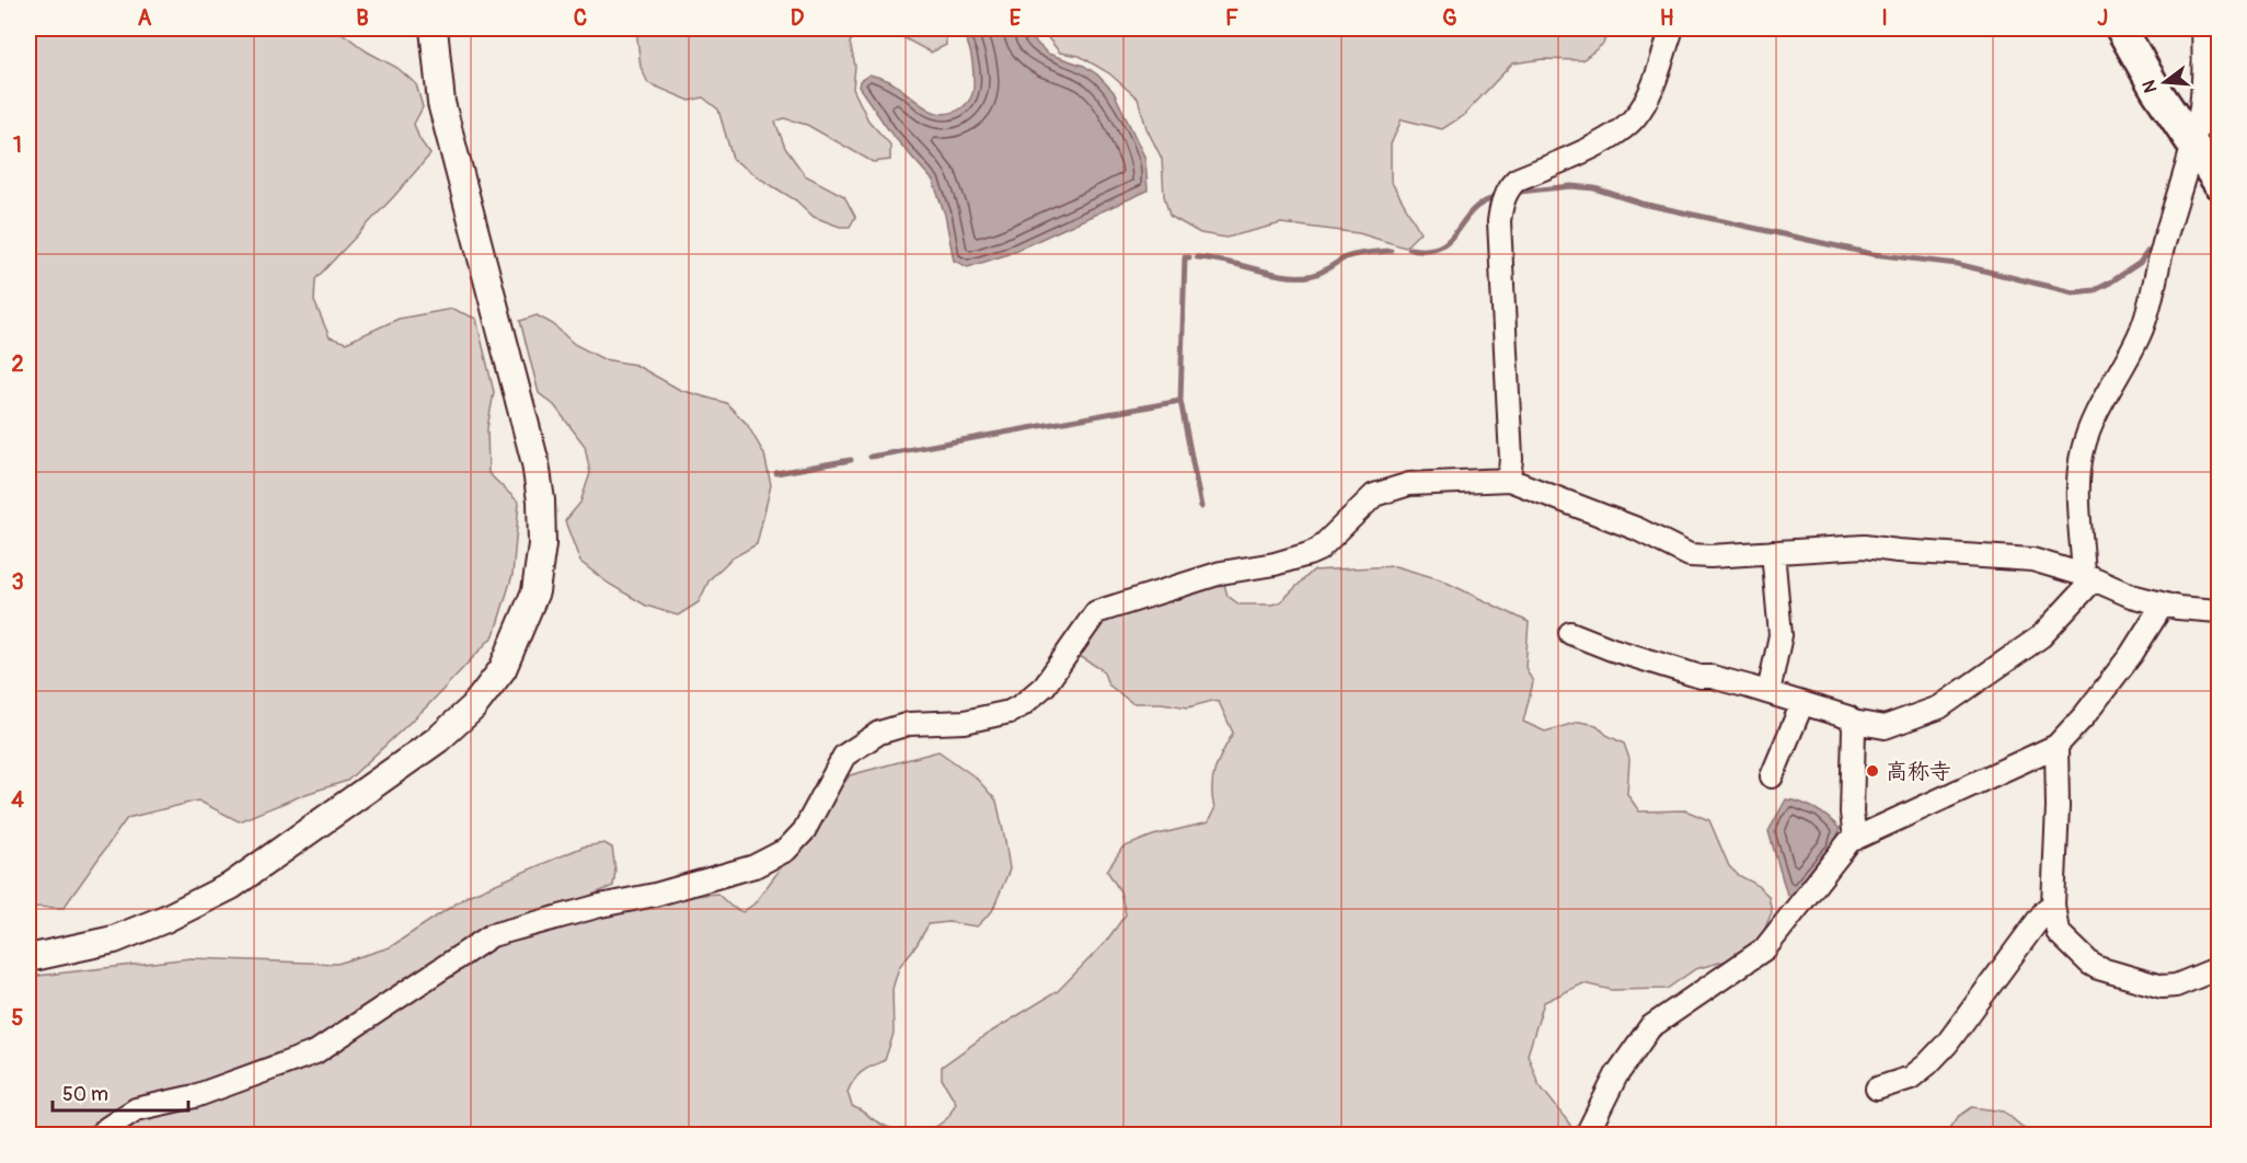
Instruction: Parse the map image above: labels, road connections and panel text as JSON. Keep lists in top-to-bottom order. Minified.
{"places":["高称寺"],"scale_bar":"50 m","north":"left","grid":{"columns":["A","B","C","D","E","F","G","H","I","J"],"rows":["1","2","3","4","5"]}}
